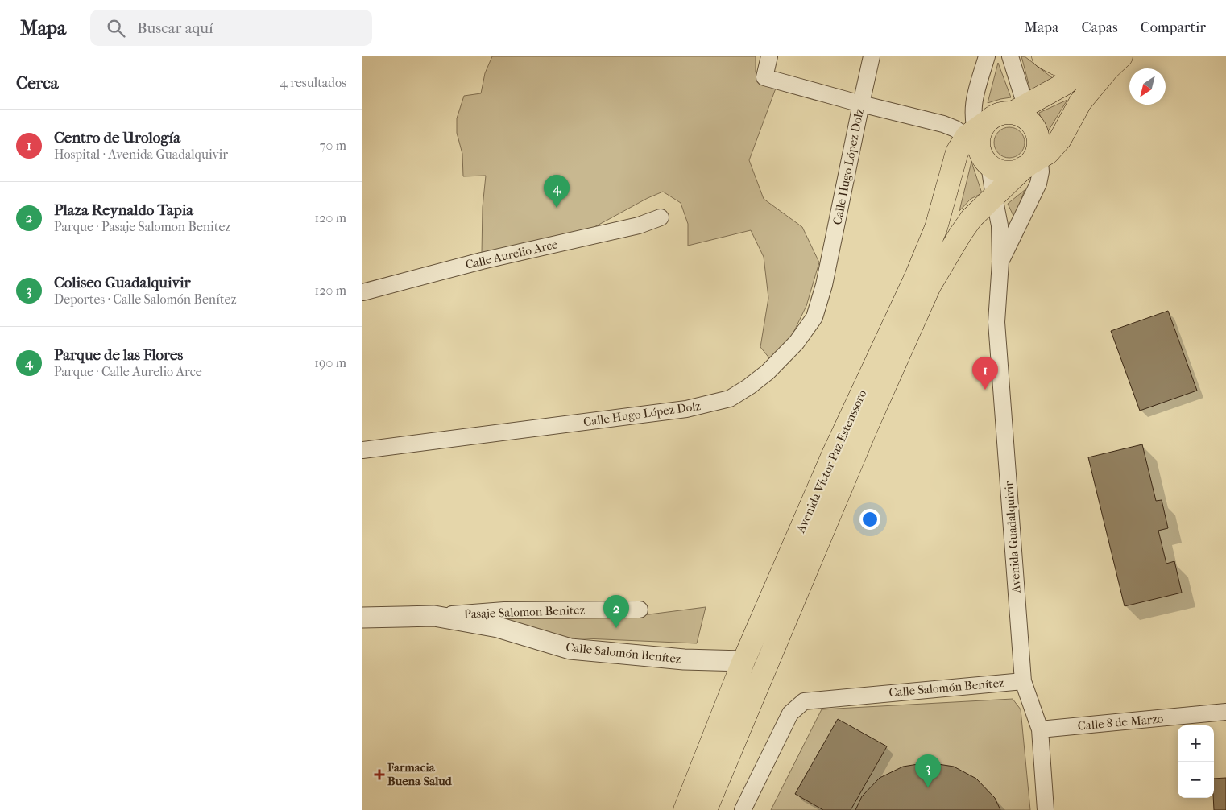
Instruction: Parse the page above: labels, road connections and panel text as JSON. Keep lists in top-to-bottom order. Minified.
{"streets":{"main road":["Avenida Víctor Paz Estenssoro"],"street":["Calle Hugo López Dolz","Calle Aurelio Arce","Avenida Guadalquivir","Pasaje Salomon Benitez","Calle Salomón Benítez","Calle 8 de Marzo"]},"crossings":[["Avenida Víctor Paz Estenssoro","Avenida Guadalquivir"],["Avenida Víctor Paz Estenssoro","Calle Salomón Benítez"],["Avenida Guadalquivir","Calle Salomón Benítez"],["Avenida Guadalquivir","Calle 8 de Marzo"],["Pasaje Salomon Benitez","Calle Salomón Benítez"]],"places":{"health":["Farmacia Buena Salud"]},"north":"bottom left","page":{"header":"Mapa","search":"Buscar aquí","nav":["Mapa","Capas","Compartir"],"heading":["Cerca","4 resultados"],"list":[{"mark":"1","name":"Centro de Urología","note":"Hospital · Avenida Guadalquivir","value":"70 m"},{"mark":"2","name":"Plaza Reynaldo Tapia","note":"Parque · Pasaje Salomon Benitez","value":"120 m"},{"mark":"3","name":"Coliseo Guadalquivir","note":"Deportes · Calle Salomón Benítez","value":"120 m"},{"mark":"4","name":"Parque de las Flores","note":"Parque · Calle Aurelio Arce","value":"190 m"}],"pins":["4","1","2","3"],"map_buttons":["+","−"]}}
